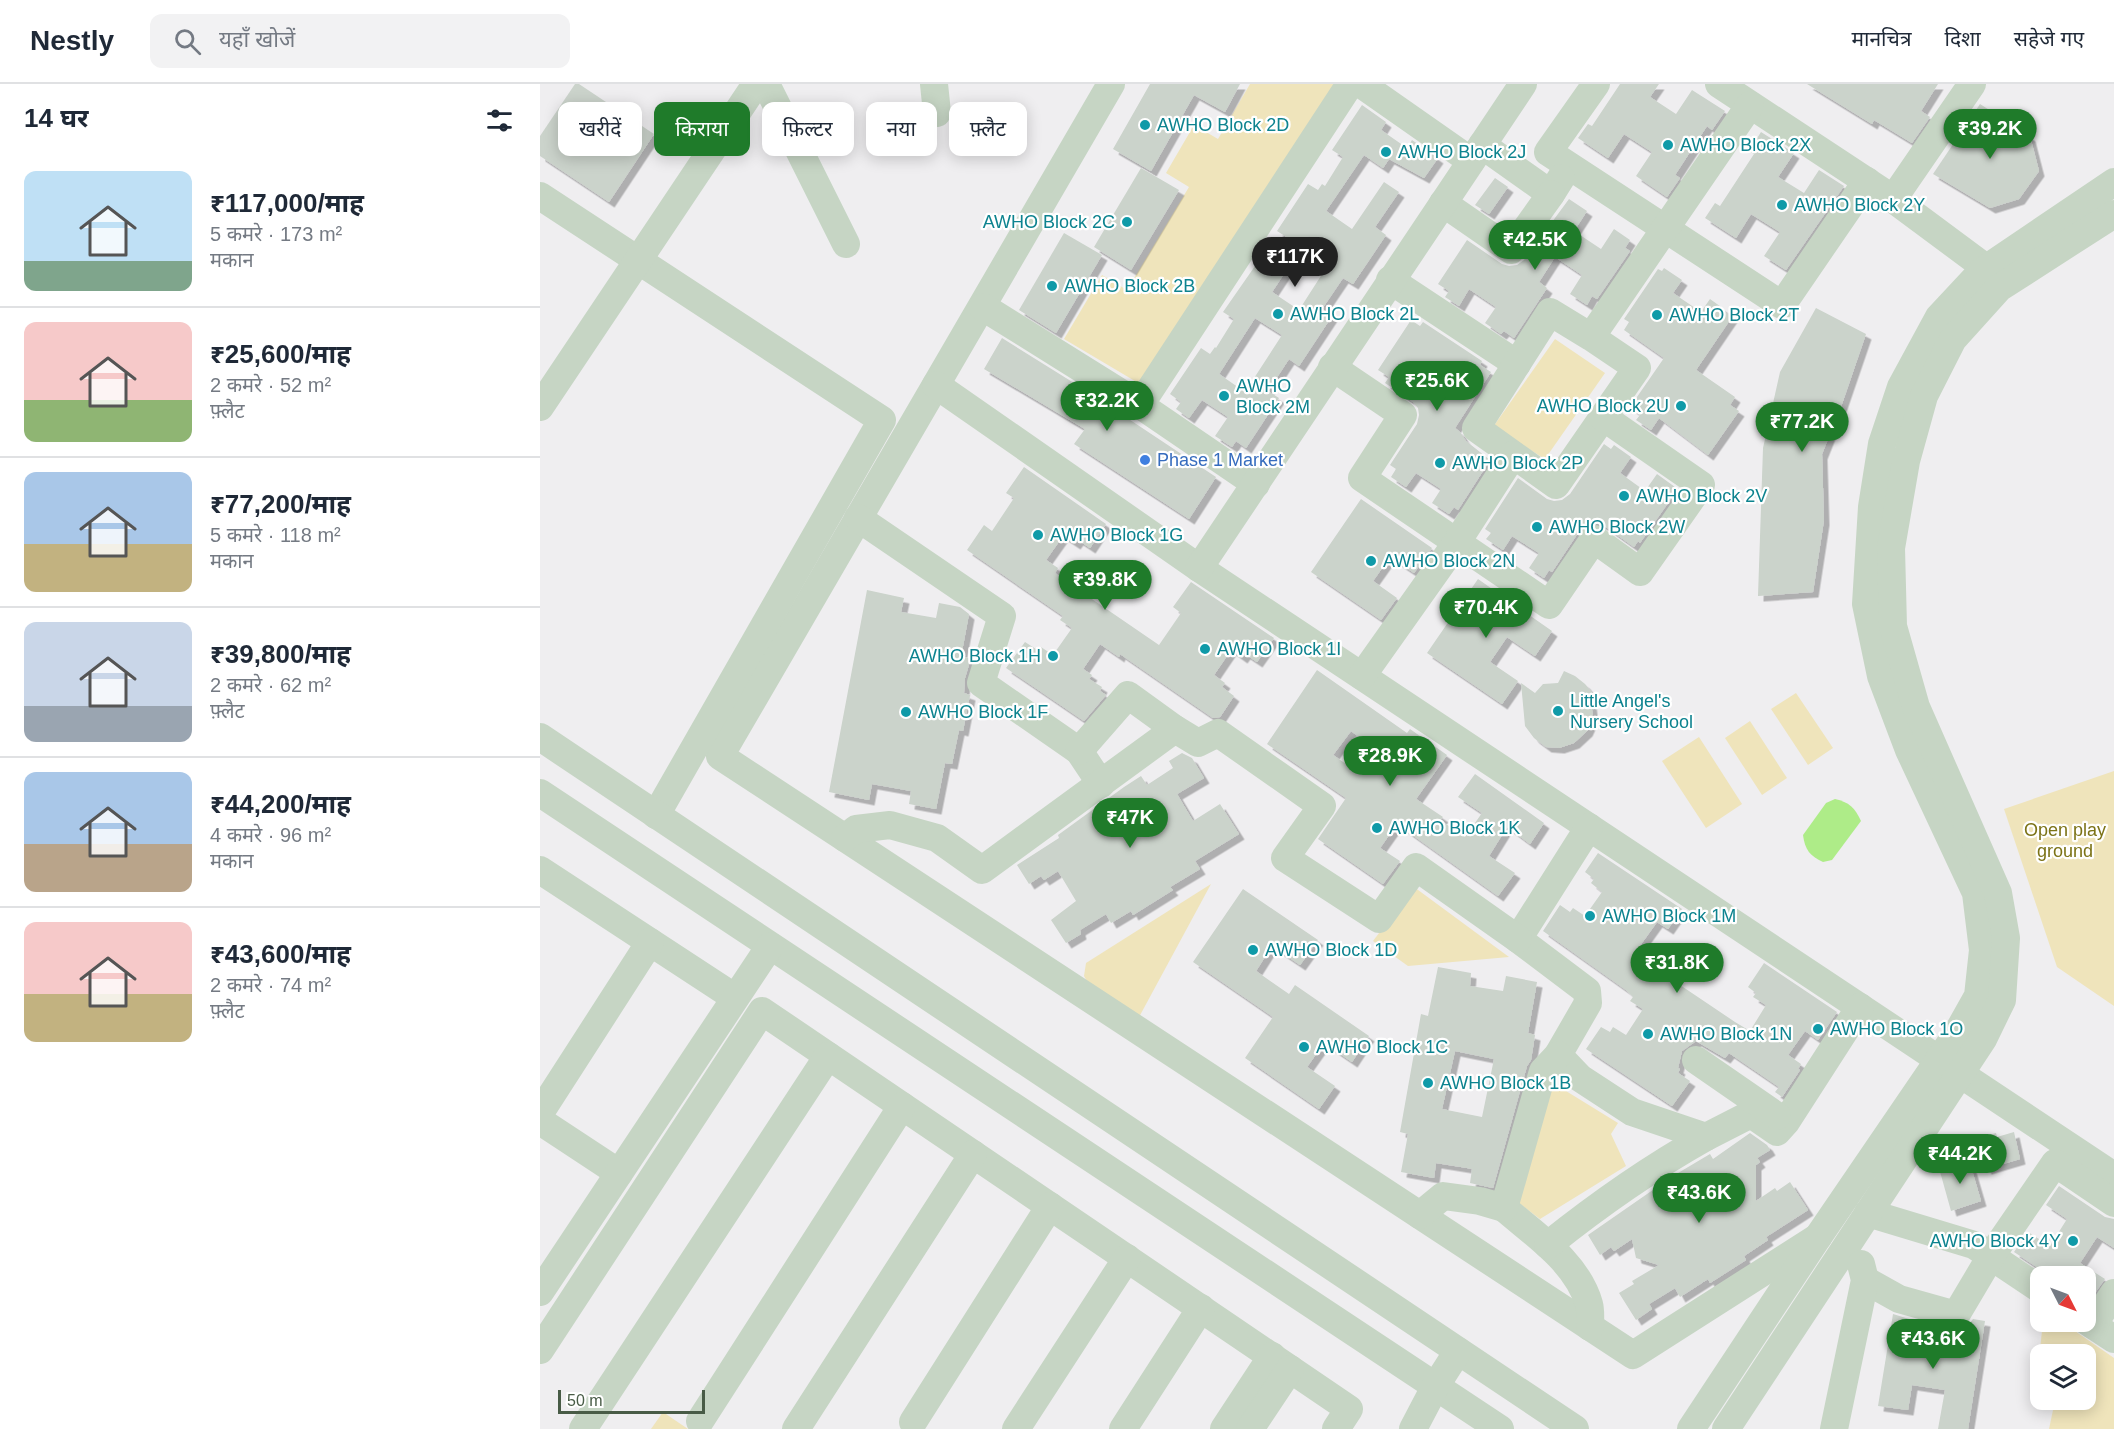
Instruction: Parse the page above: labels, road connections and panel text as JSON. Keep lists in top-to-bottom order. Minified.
{"parks":["Open play ground"],"places":["AWHO Block 2D","AWHO Block 2X","AWHO Block 2J","AWHO Block 2Y","AWHO Block 2C","AWHO Block 2B","AWHO Block 2L","AWHO Block 2T","AWHO Block 2M","AWHO Block 2U","Phase 1 Market","AWHO Block 2P","AWHO Block 2V","AWHO Block 2W","AWHO Block 1G","AWHO Block 2N","AWHO Block 1I","AWHO Block 1H","Little Angel's Nursery School","AWHO Block 1F","AWHO Block 1K","AWHO Block 1M","AWHO Block 1D","AWHO Block 1O","AWHO Block 1N","AWHO Block 1C","AWHO Block 1B","AWHO Block 4Y"],"scale_bar":"50 m","north":"bottom right","page":{"header":"Nestly","search":"यहाँ खोजें","nav":["मानचित्र","दिशा","सहेजे गए"],"heading":"14 घर","chip":["खरीदें","किराया","फ़िल्टर","नया","फ़्लैट"],"price":["₹39.2K","₹42.5K","₹117K","₹25.6K","₹32.2K","₹77.2K","₹39.8K","₹70.4K","₹28.9K","₹47K","₹31.8K","₹44.2K","₹43.6K","₹43.6K"],"list":[{"name":"₹117,000/माह","note":"5 कमरे · 173 m² · मकान"},{"name":"₹25,600/माह","note":"2 कमरे · 52 m² · फ़्लैट"},{"name":"₹77,200/माह","note":"5 कमरे · 118 m² · मकान"},{"name":"₹39,800/माह","note":"2 कमरे · 62 m² · फ़्लैट"},{"name":"₹44,200/माह","note":"4 कमरे · 96 m² · मकान"},{"name":"₹43,600/माह","note":"2 कमरे · 74 m² · फ़्लैट"}],"scale":"50 m"}}
